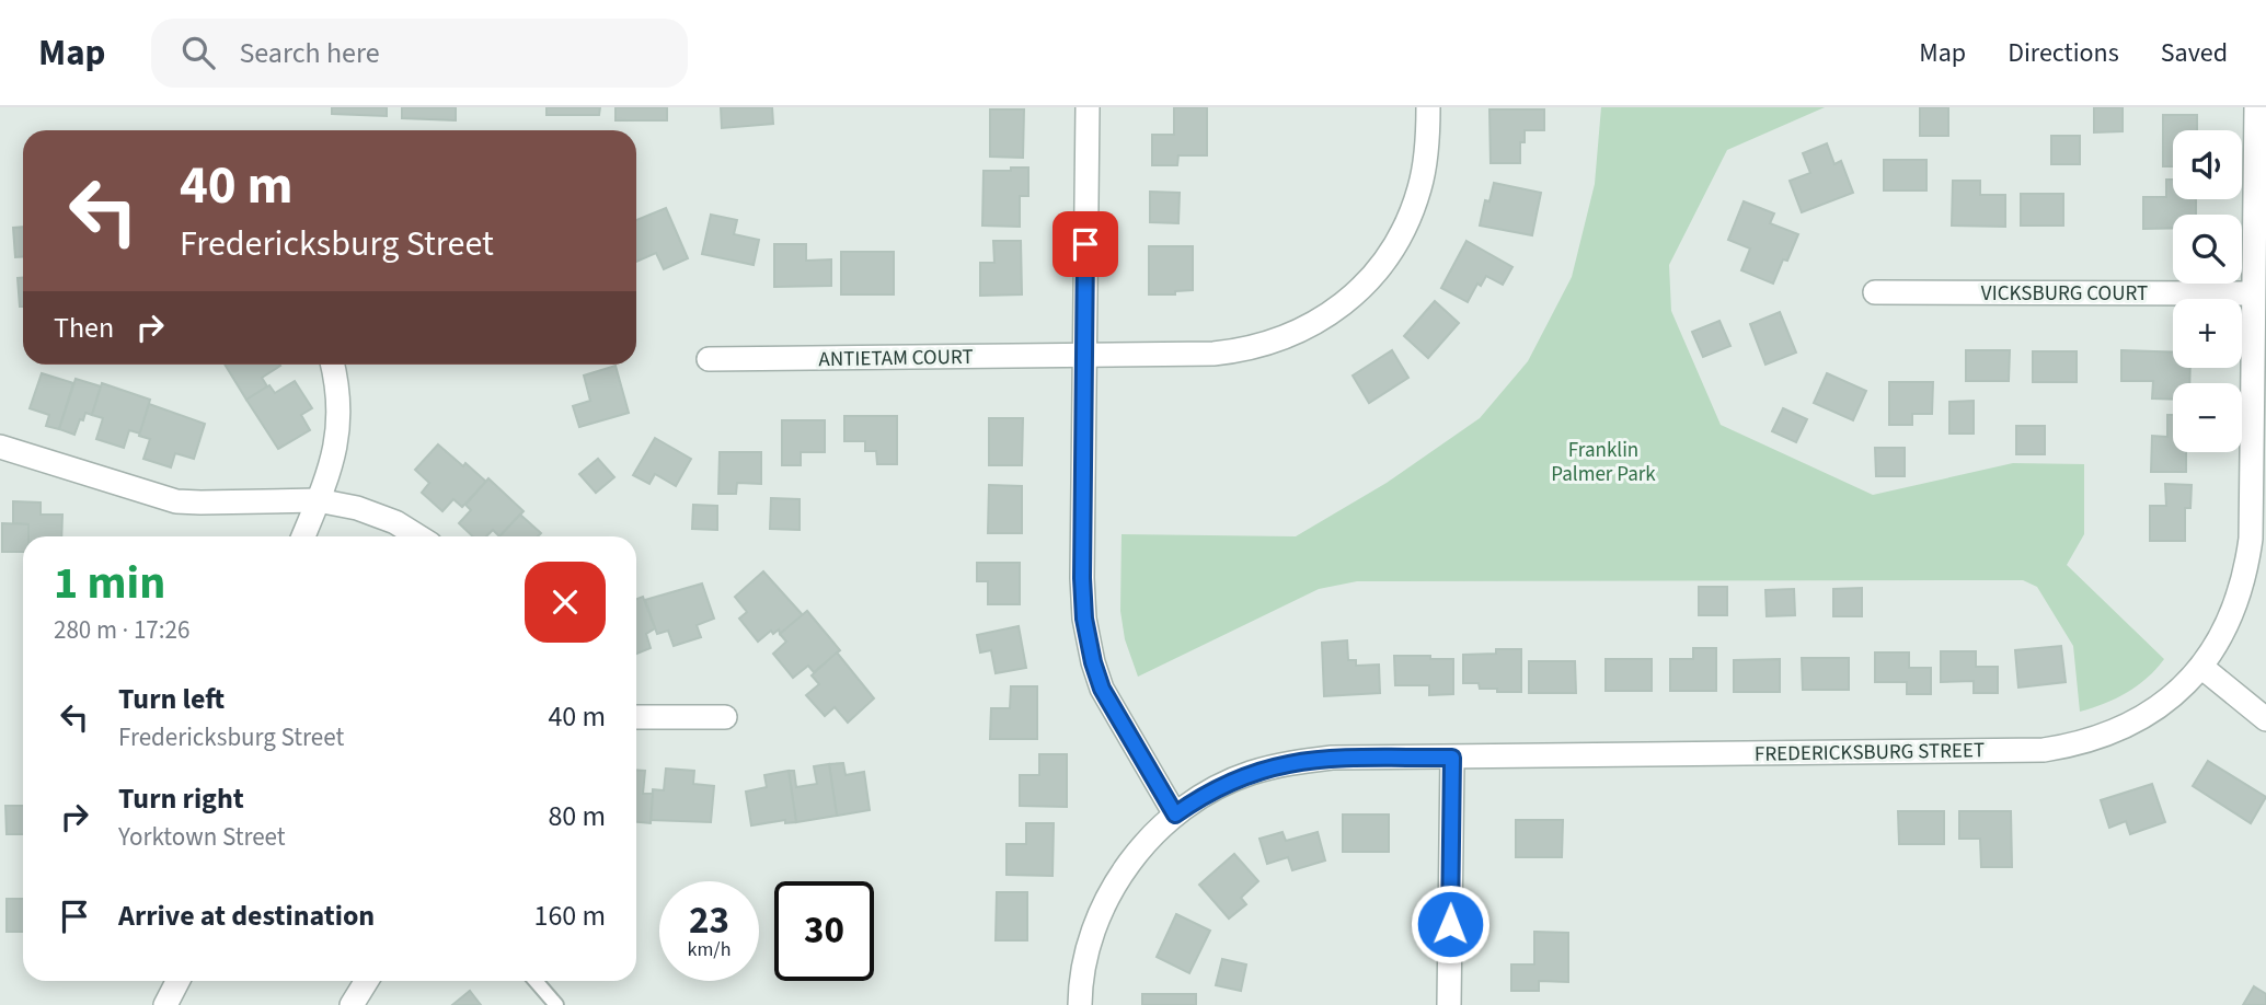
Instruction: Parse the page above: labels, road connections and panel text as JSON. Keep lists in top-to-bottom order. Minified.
{"streets":{"street":["VICKSBURG COURT","ANTIETAM COURT","FREDERICKSBURG STREET"]},"crossings":[["VICKSBURG COURT","FREDERICKSBURG STREET"]],"parks":["Franklin Palmer Park"],"page":{"header":"Map","search":"Search here","nav":["Map","Directions","Saved"],"map_buttons":["+","−"],"turn":["40 m","Fredericksburg Street"],"then":"Then","heading":["1 min","280 m · 17:26"],"list":[{"name":"Turn left","note":"Fredericksburg Street","value":"40 m"},{"name":"Turn right","note":"Yorktown Street","value":"80 m"},{"name":"Arrive at destination","value":"160 m"}],"speed":"23 km/h","limit":"30"}}
